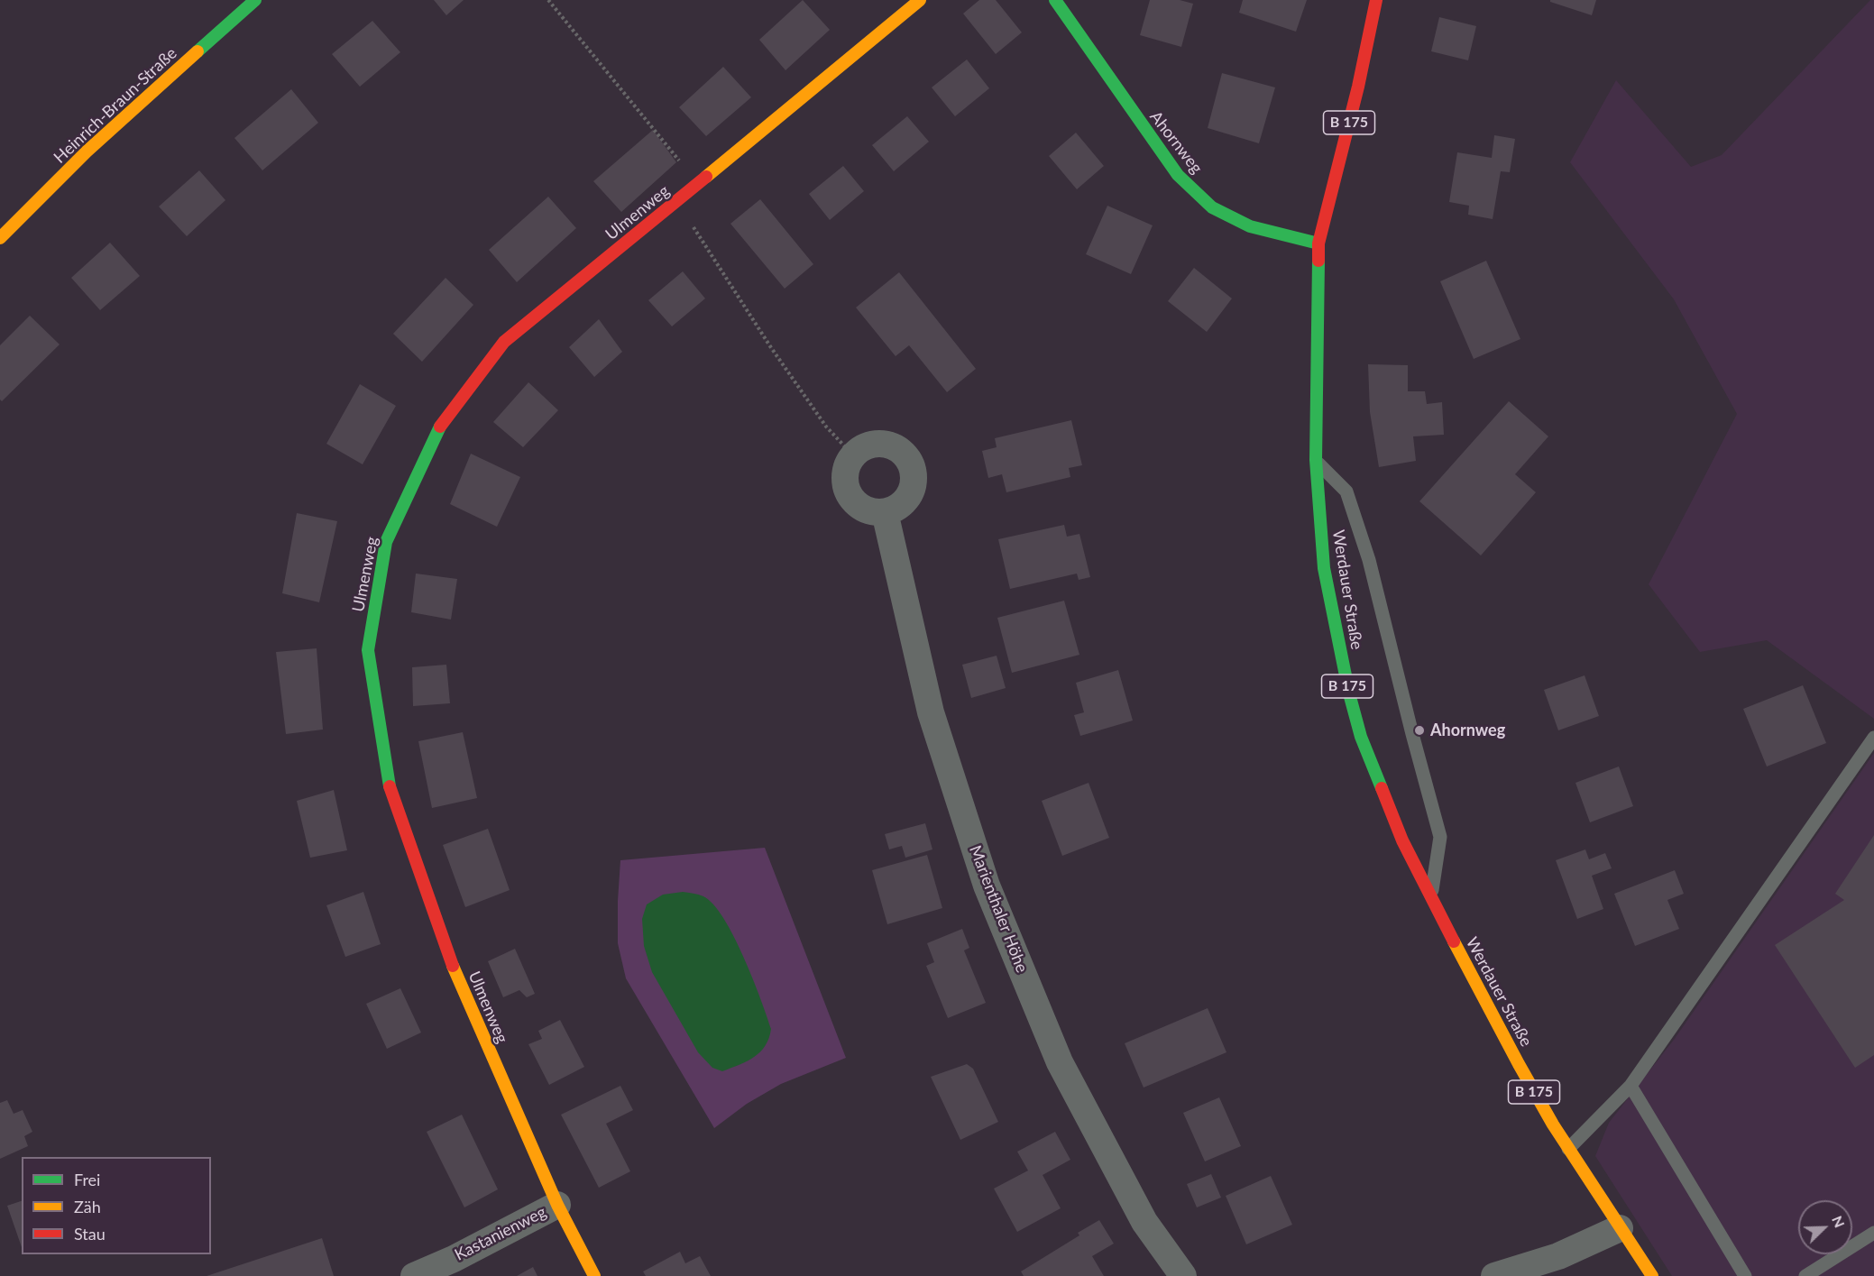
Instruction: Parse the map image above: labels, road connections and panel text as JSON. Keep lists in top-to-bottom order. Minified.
{"streets":{"street":["Heinrich-Braun-Straße","B 175","Ahornweg","Ulmenweg","Werdauer Straße","Marienthaler Höhe","Kastanienweg"]},"crossings":[["Ahornweg","Werdauer Straße"],["Ulmenweg","Kastanienweg"]],"places":["Ahornweg"],"legend":["Frei","Zäh","Stau"],"north":"top right"}
